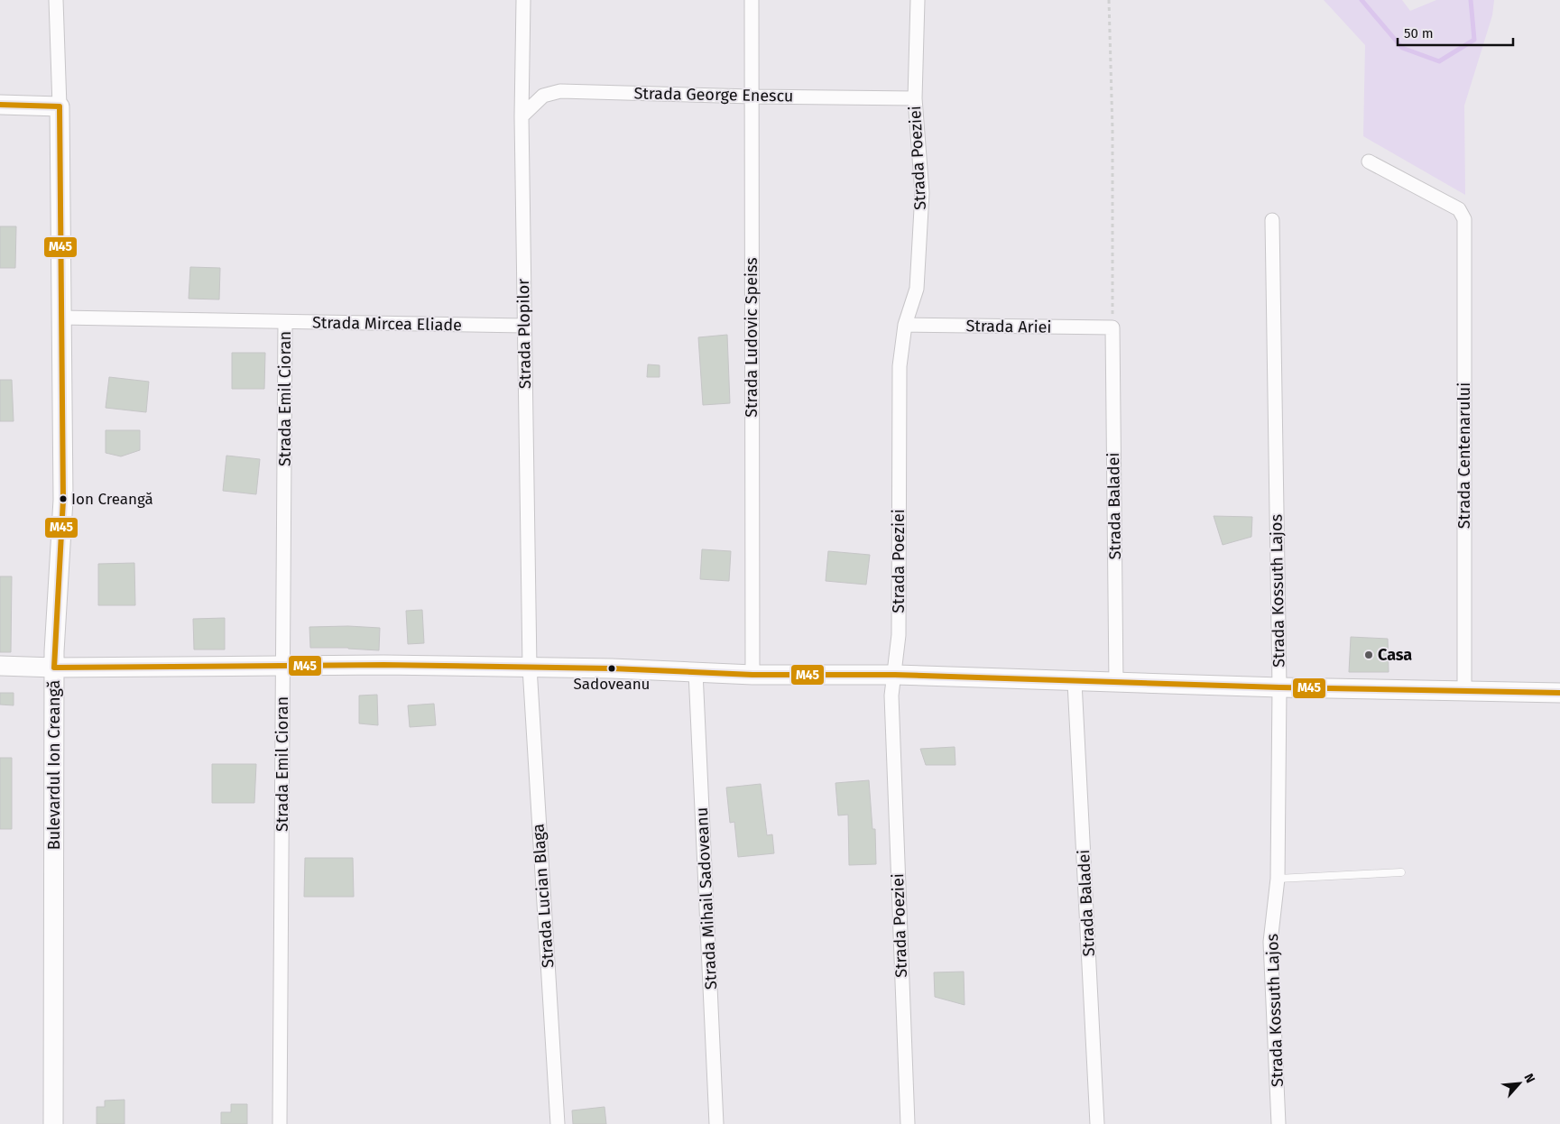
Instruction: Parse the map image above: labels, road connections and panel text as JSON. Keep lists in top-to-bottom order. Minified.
{"streets":{"street":["Strada George Enescu","Strada Poeziei","Strada Mircea Eliade","Strada Ariei","Strada Plopilor","Strada Ludovic Speiss","Strada Emil Cioran","Strada Centenarului","Strada Baladei","Strada Kossuth Lajos","Bulevardul Ion Creangă","Strada Lucian Blaga","Strada Mihail Sadoveanu"]},"crossings":[["Strada George Enescu","Strada Poeziei"],["Strada George Enescu","Strada Plopilor"],["Strada George Enescu","Strada Ludovic Speiss"],["Strada Poeziei","Strada Ariei"],["Strada Mircea Eliade","Strada Plopilor"],["Strada Mircea Eliade","Strada Emil Cioran"],["Strada Mircea Eliade","Bulevardul Ion Creangă"],["Strada Ariei","Strada Baladei"],["Strada Plopilor","Strada Lucian Blaga"]],"places":["Ion Creangă","Casa","Sadoveanu"],"lines":["transit line M45"],"scale_bar":"50 m","north":"top right"}
